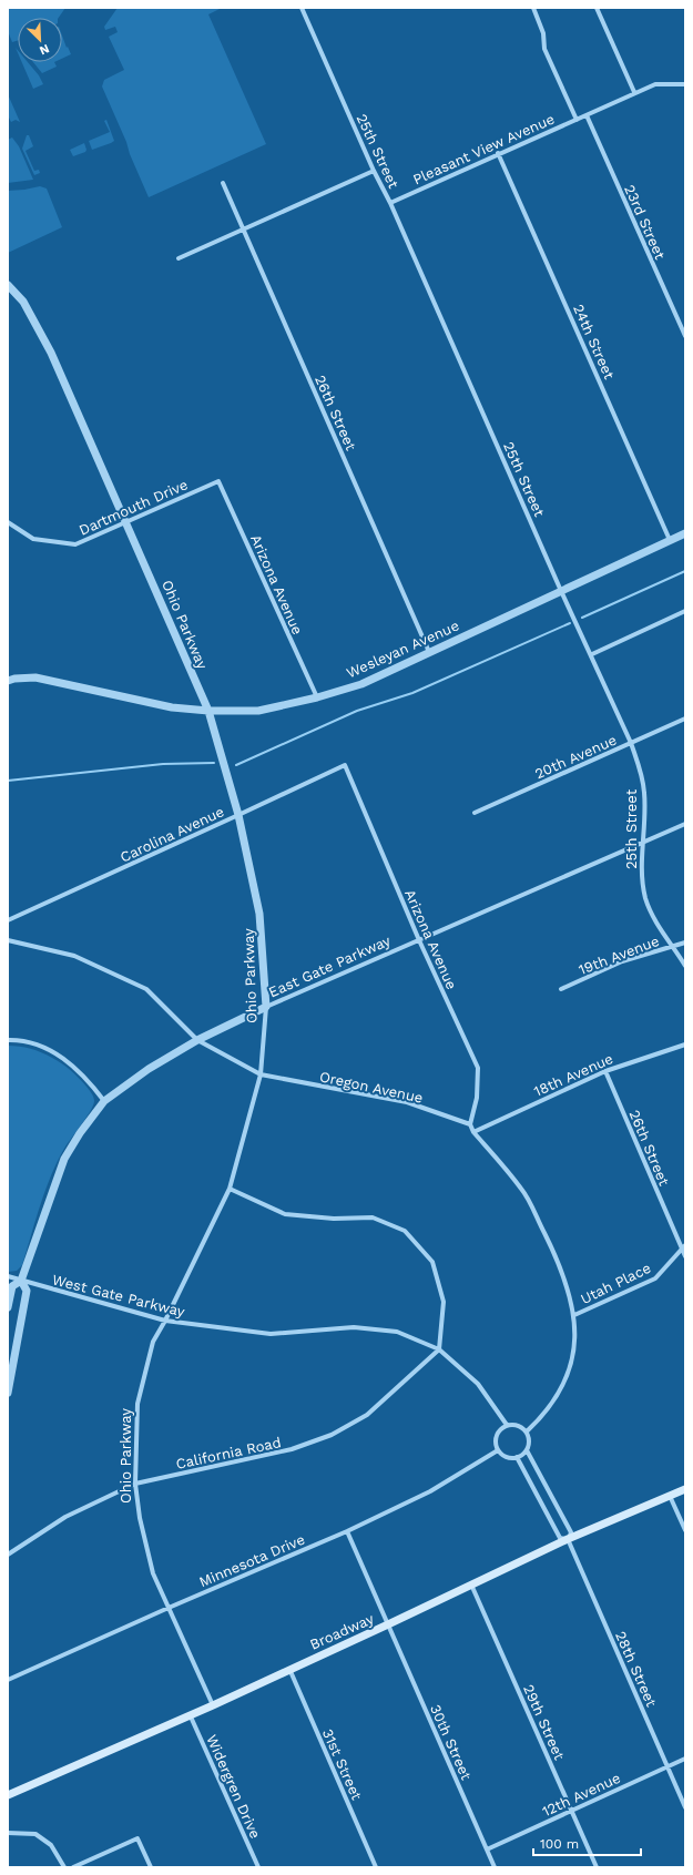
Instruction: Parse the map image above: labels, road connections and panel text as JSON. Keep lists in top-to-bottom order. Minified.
{"streets":{"main road":["Broadway"],"street":["Pleasant View Avenue","25th Street","23rd Street","24th Street","26th Street","Dartmouth Drive","Arizona Avenue","Ohio Parkway","Wesleyan Avenue","20th Avenue","Carolina Avenue","19th Avenue","East Gate Parkway","18th Avenue","Oregon Avenue","Utah Place","West Gate Parkway","California Road","Minnesota Drive","28th Street","29th Street","30th Street","31st Street","Widergren Drive","12th Avenue"]},"crossings":[["Pleasant View Avenue","25th Street"],["Pleasant View Avenue","23rd Street"],["Pleasant View Avenue","24th Street"],["25th Street","Wesleyan Avenue"],["25th Street","20th Avenue"],["25th Street","19th Avenue"],["25th Street","East Gate Parkway"],["24th Street","Wesleyan Avenue"],["26th Street","Wesleyan Avenue"],["26th Street","18th Avenue"],["26th Street","Utah Place"],["Dartmouth Drive","Arizona Avenue"],["Dartmouth Drive","Ohio Parkway"],["Arizona Avenue","Wesleyan Avenue"],["Arizona Avenue","Carolina Avenue"],["Arizona Avenue","East Gate Parkway"],["Arizona Avenue","Oregon Avenue"],["Ohio Parkway","Wesleyan Avenue"],["Ohio Parkway","Carolina Avenue"],["Ohio Parkway","East Gate Parkway"],["Ohio Parkway","Oregon Avenue"],["Ohio Parkway","West Gate Parkway"],["Ohio Parkway","California Road"],["Ohio Parkway","Minnesota Drive"],["Ohio Parkway","Broadway"],["East Gate Parkway","Oregon Avenue"],["East Gate Parkway","West Gate Parkway"],["West Gate Parkway","California Road"],["West Gate Parkway","Minnesota Drive"],["Minnesota Drive","30th Street"],["Broadway","28th Street"],["Broadway","29th Street"],["Broadway","30th Street"],["Broadway","31st Street"],["Broadway","Widergren Drive"],["28th Street","12th Avenue"],["29th Street","12th Avenue"],["30th Street","12th Avenue"]],"scale_bar":"100 m","north":"bottom right"}
